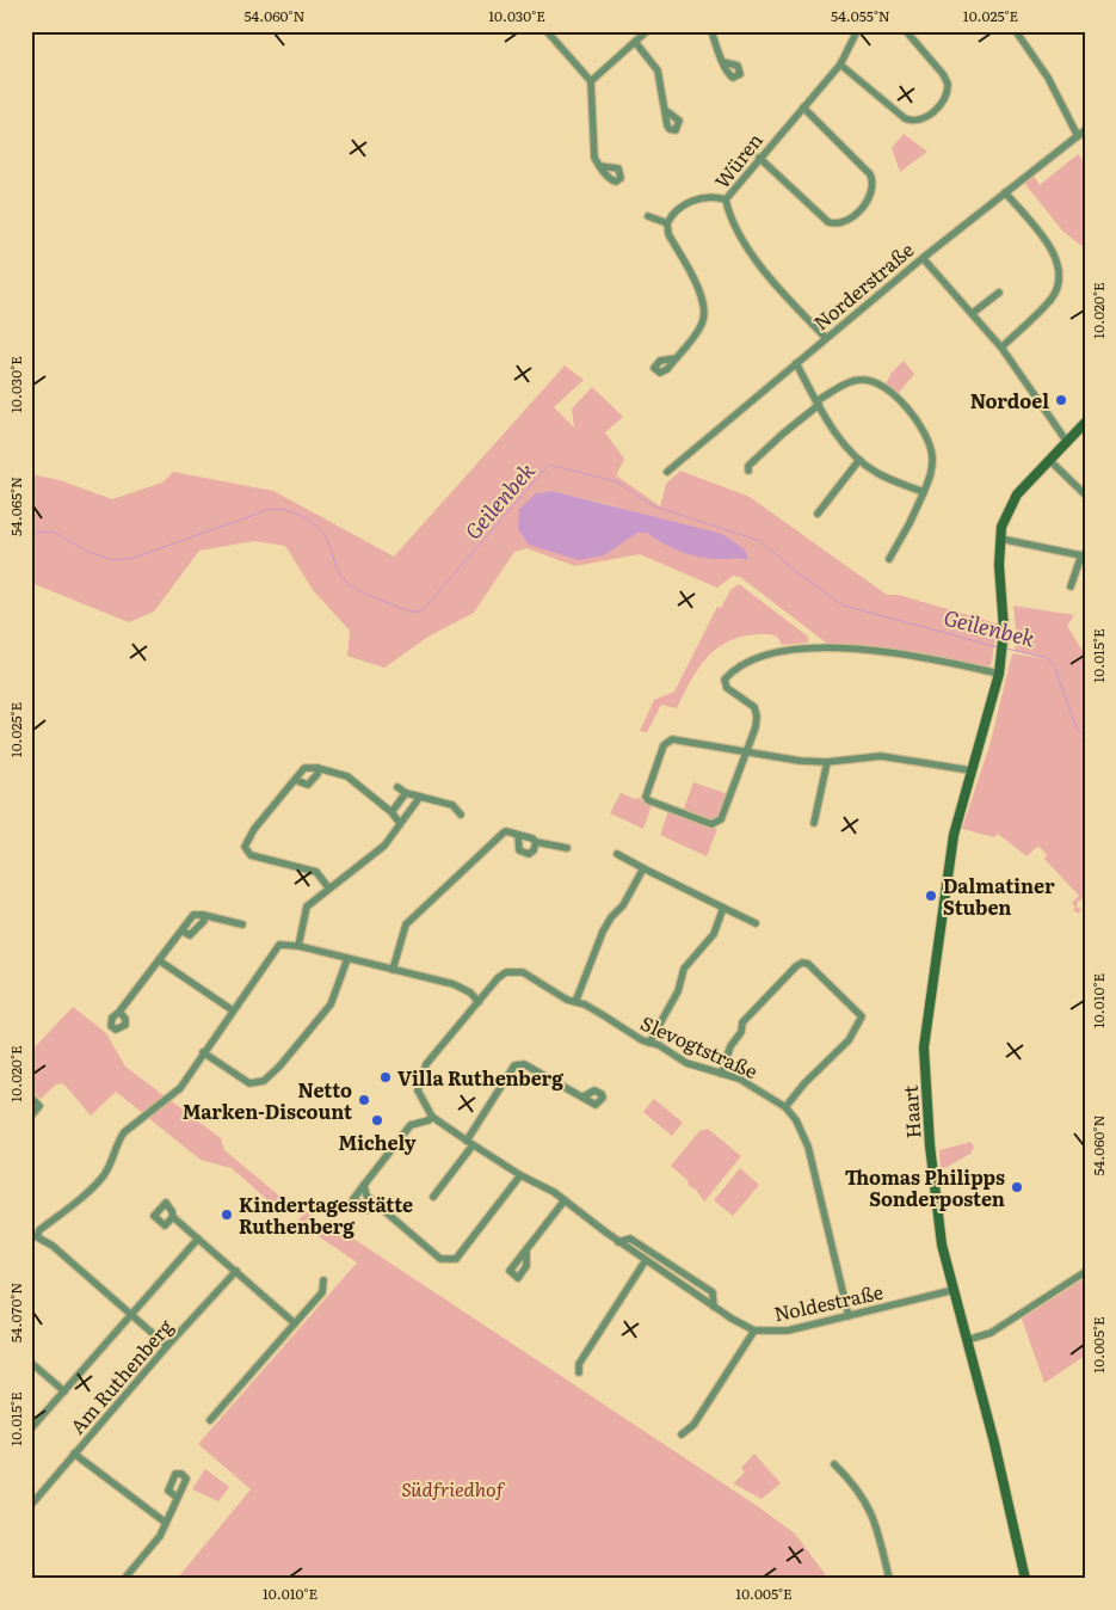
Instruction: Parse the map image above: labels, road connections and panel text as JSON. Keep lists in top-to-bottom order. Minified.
{"streets":{"main road":["Haart"],"street":["Würen","Norderstraße","Slevogtstraße","Noldestraße","Am Ruthenberg"]},"crossings":[["Würen","Norderstraße"],["Slevogtstraße","Noldestraße"],["Haart","Noldestraße"]],"water":["Geilenbek"],"parks":["Südfriedhof"],"places":["Nordoel","Dalmatiner Stuben","Villa Ruthenberg","Netto Marken-Discount","Michely","Thomas Philipps Sonderposten","Kindertagesstätte Ruthenberg"],"coordinates":["54.060°N","10.030°E","54.055°N","10.025°E","10.020°E","54.065°N","10.015°E","10.010°E","54.070°N","10.005°E"]}
